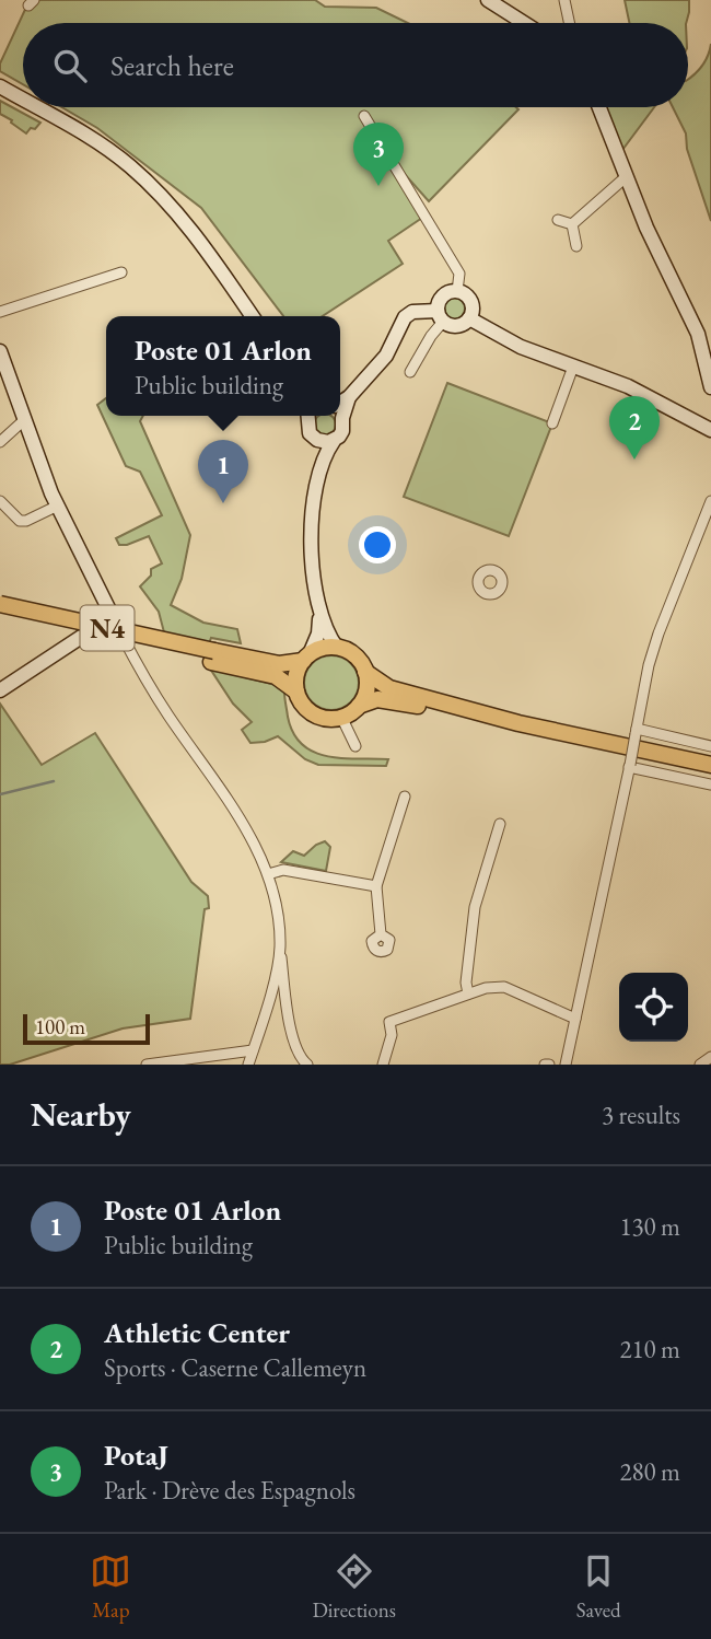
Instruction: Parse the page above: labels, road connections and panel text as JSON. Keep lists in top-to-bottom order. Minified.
{"streets":{"main road":["N4"]},"scale_bar":"100 m","page":{"search":"Search here","pins":["3","2","1"],"popup":["Poste 01 Arlon","Public building"],"scale":"100 m","heading":["Nearby","3 results"],"list":[{"mark":"1","name":"Poste 01 Arlon","note":"Public building","value":"130 m"},{"mark":"2","name":"Athletic Center","note":"Sports · Caserne Callemeyn","value":"210 m"},{"mark":"3","name":"PotaJ","note":"Park · Drève des Espagnols","value":"280 m"}],"nav":["Map","Directions","Saved"]}}
